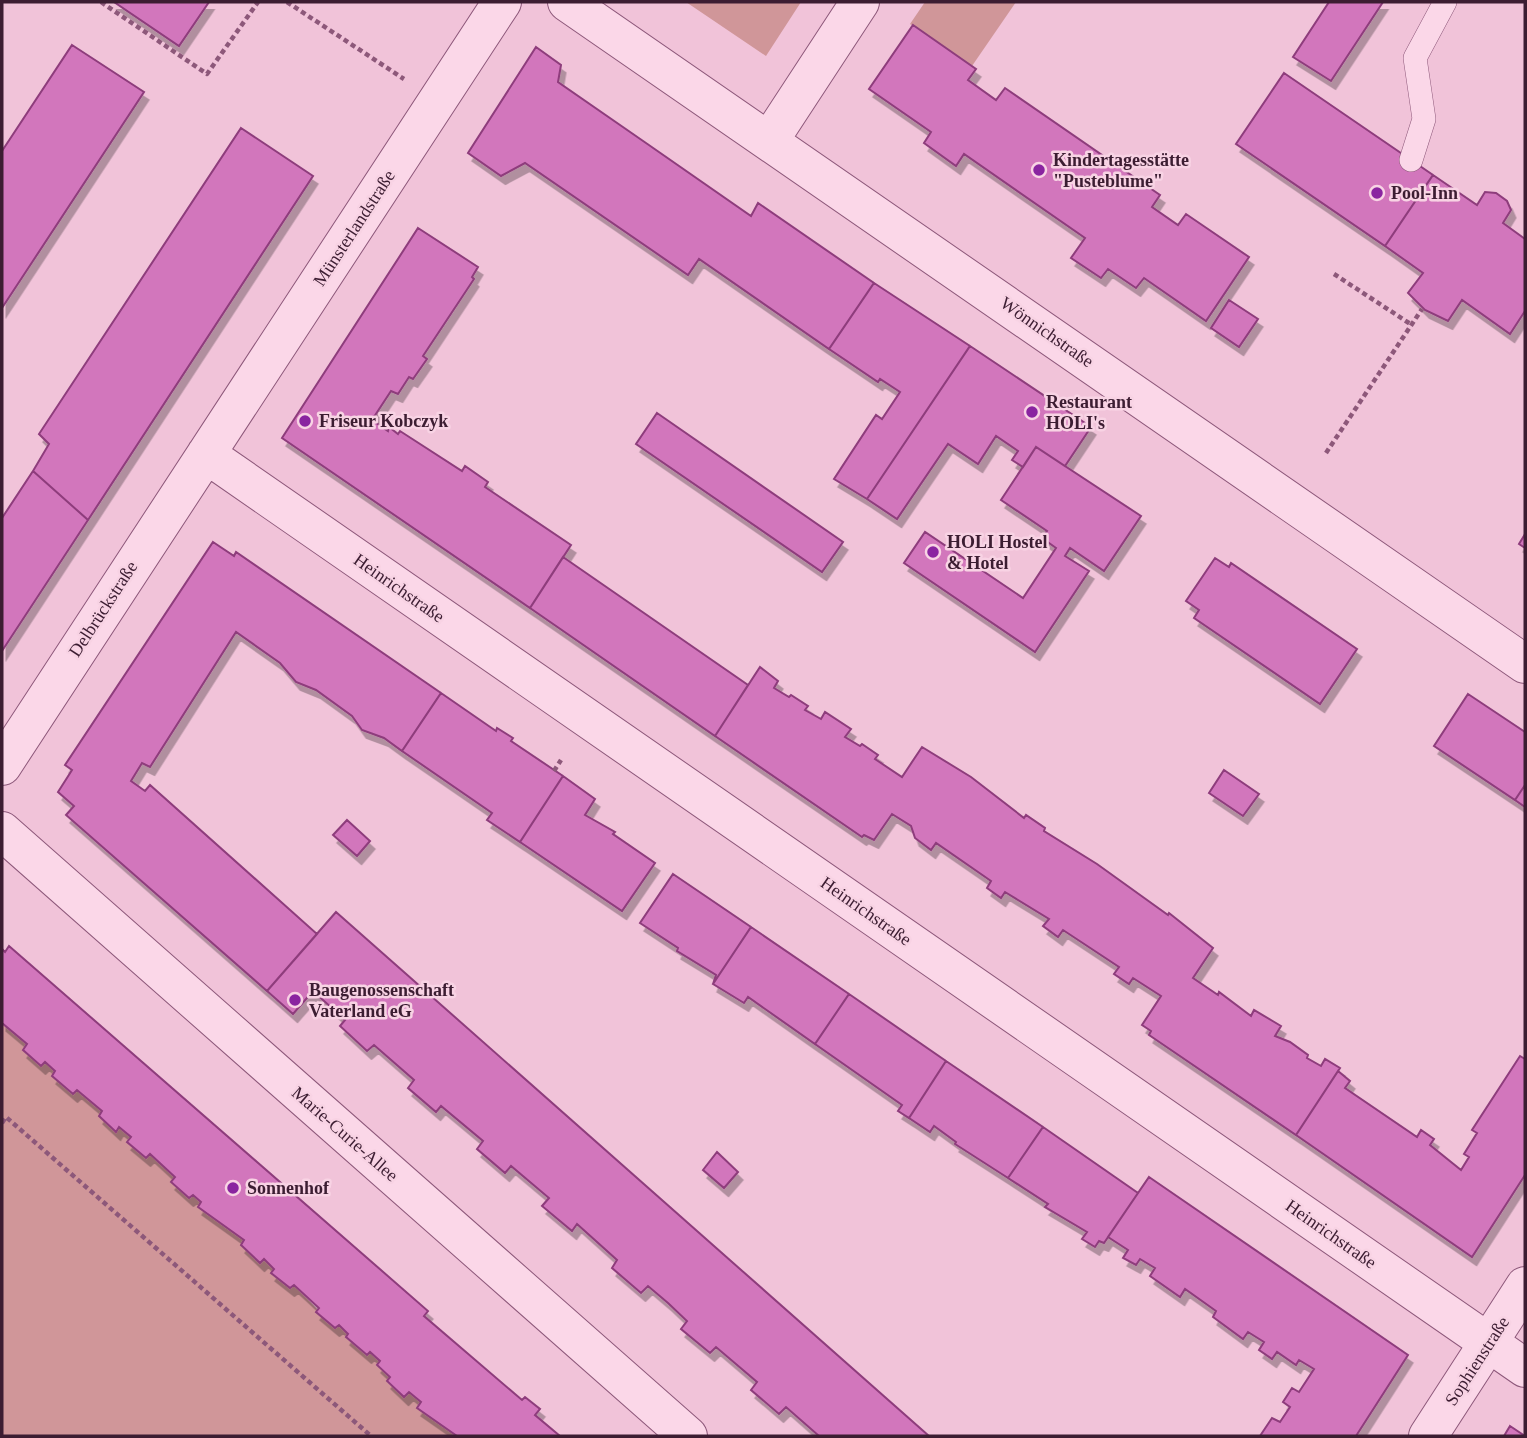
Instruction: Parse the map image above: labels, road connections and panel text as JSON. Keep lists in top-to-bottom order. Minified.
{"streets":{"street":["Münsterlandstraße","Wönnichstraße","Heinrichstraße","Delbrückstraße","Marie-Curie-Allee","Sophienstraße"]},"crossings":[["Münsterlandstraße","Heinrichstraße"],["Münsterlandstraße","Delbrückstraße"],["Heinrichstraße","Delbrückstraße"],["Heinrichstraße","Sophienstraße"]],"places":["Kindertagesstätte \"Pusteblume\"","Pool-Inn","Restaurant HOLI's","Friseur Kobczyk","HOLI Hostel & Hotel","Baugenossenschaft Vaterland eG","Sonnenhof"]}
